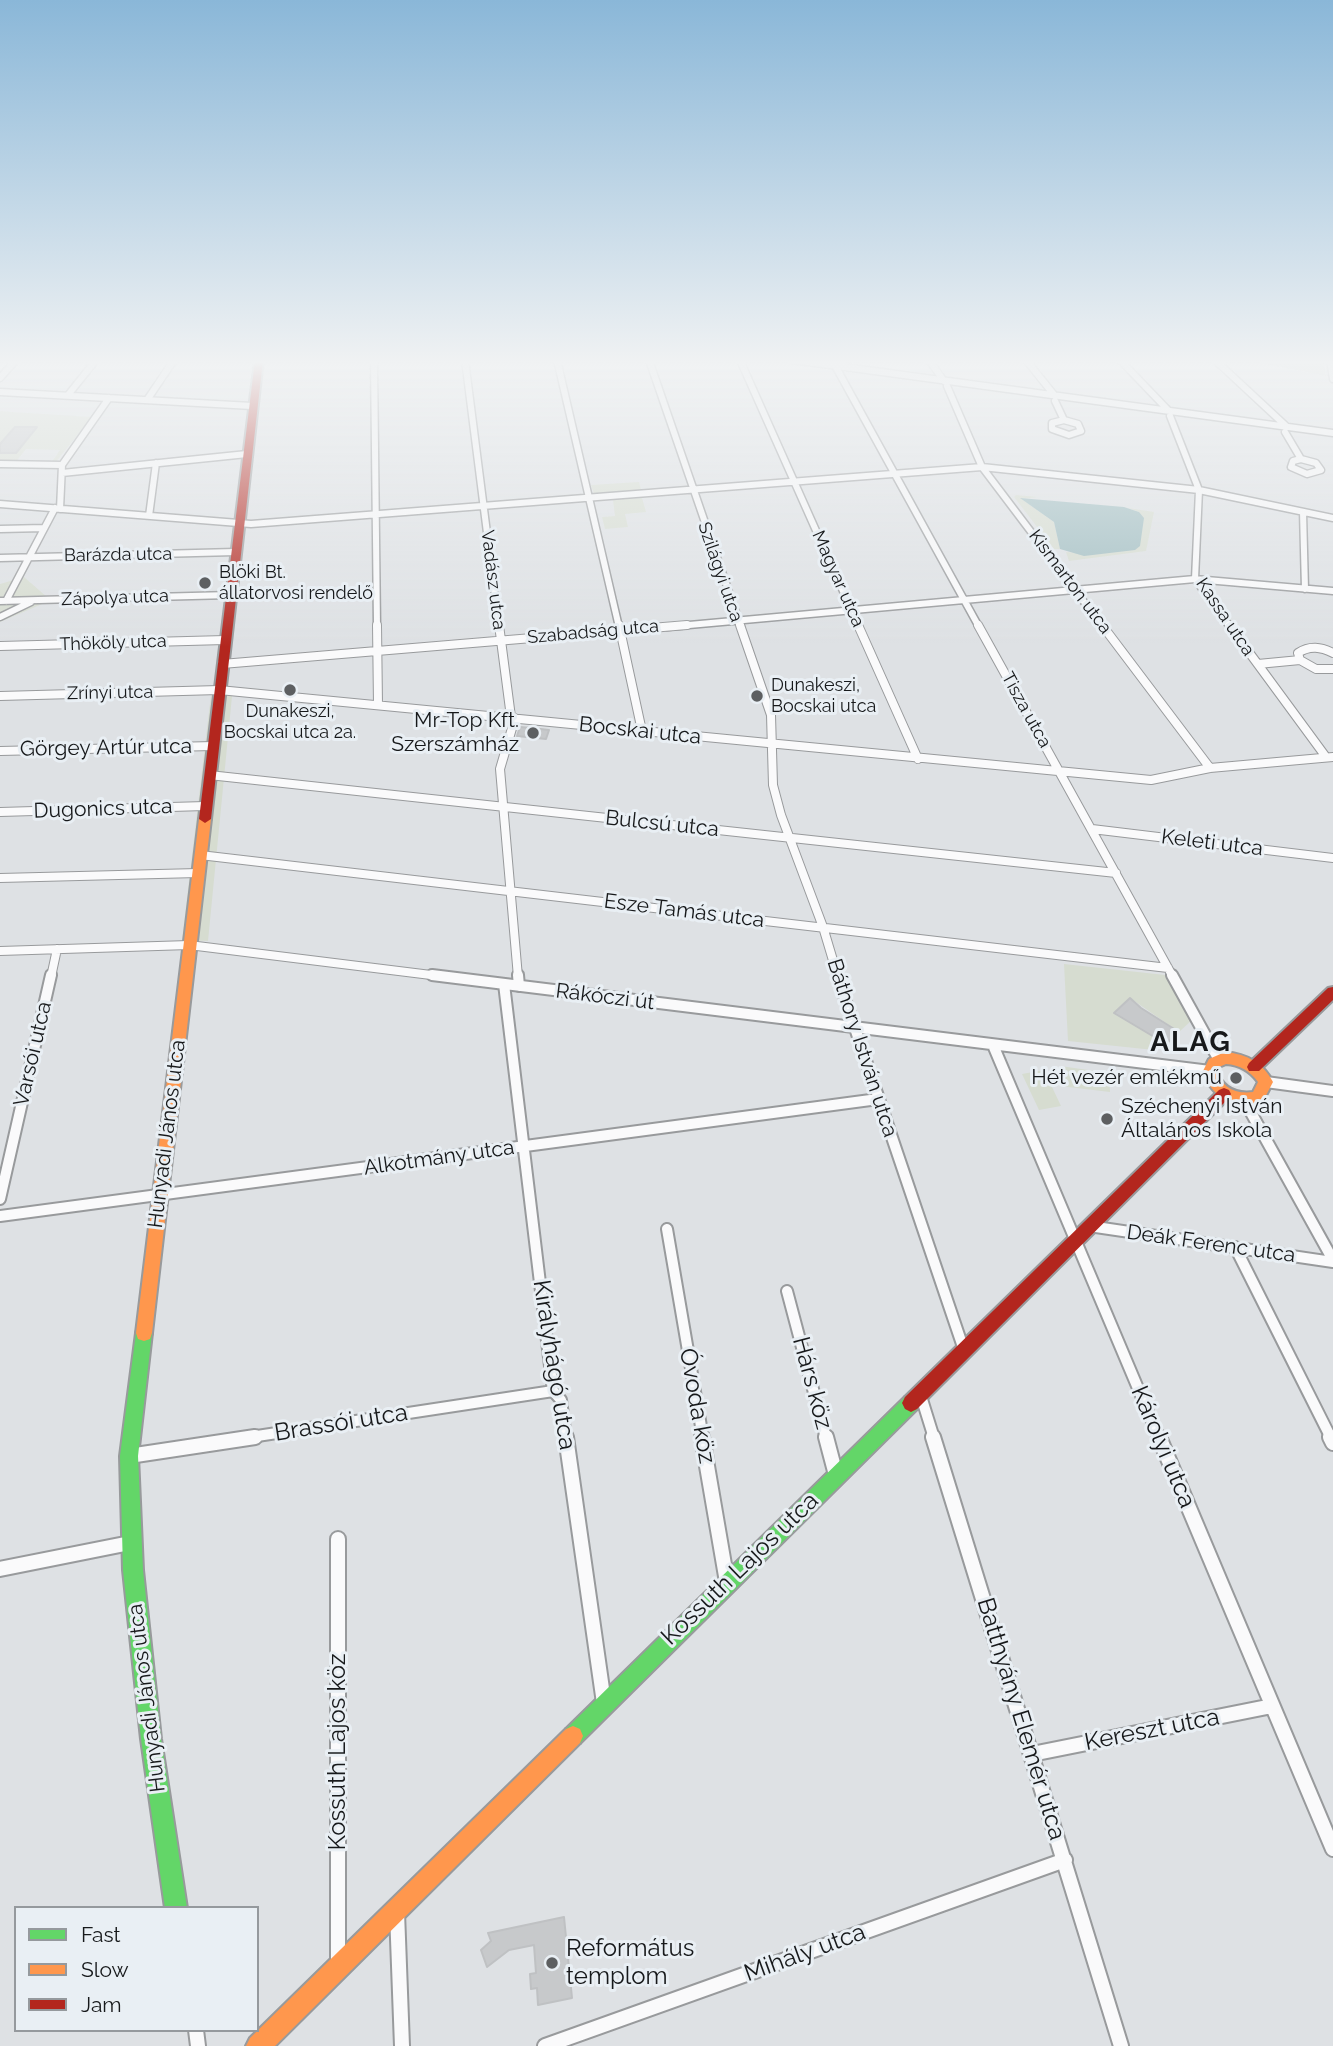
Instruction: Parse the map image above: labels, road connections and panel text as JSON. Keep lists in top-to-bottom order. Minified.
{"streets":{"street":["Barázda utca","Szilágyi utca","Magyar utca","Vadász utca","Kismarton utca","Zápolya utca","Kassa utca","Szabadság utca","Thököly utca","Zrínyi utca","Tisza utca","Bocskai utca","Görgey Artúr utca","Dugonics utca","Bulcsú utca","Keleti utca","Esze Tamás utca","Rákóczi út","Báthory István utca","Varsói utca","Hunyadi János utca","Alkotmány utca","Deák Ferenc utca","Királyhágó utca","Hárs köz","Óvoda köz","Brassói utca","Károlyi utca","Kossuth Lajos utca","Batthyány Elemér utca","Kereszt utca","Kossuth Lajos köz","Mihály utca"]},"crossings":[["Barázda utca","Hunyadi János utca"],["Szilágyi utca","Szabadság utca"],["Szilágyi utca","Bocskai utca"],["Szilágyi utca","Báthory István utca"],["Magyar utca","Szabadság utca"],["Magyar utca","Bocskai utca"],["Vadász utca","Szabadság utca"],["Vadász utca","Bocskai utca"],["Kismarton utca","Szabadság utca"],["Kismarton utca","Bocskai utca"],["Zápolya utca","Hunyadi János utca"],["Kassa utca","Szabadság utca"],["Kassa utca","Bocskai utca"],["Szabadság utca","Tisza utca"],["Szabadság utca","Hunyadi János utca"],["Thököly utca","Hunyadi János utca"],["Zrínyi utca","Bocskai utca"],["Zrínyi utca","Hunyadi János utca"],["Tisza utca","Bocskai utca"],["Tisza utca","Bulcsú utca"],["Tisza utca","Keleti utca"],["Tisza utca","Esze Tamás utca"],["Tisza utca","Rákóczi út"],["Tisza utca","Kossuth Lajos utca"],["Bocskai utca","Báthory István utca"],["Bocskai utca","Hunyadi János utca"],["Görgey Artúr utca","Hunyadi János utca"],["Dugonics utca","Hunyadi János utca"],["Bulcsú utca","Báthory István utca"],["Bulcsú utca","Hunyadi János utca"],["Esze Tamás utca","Báthory István utca"],["Esze Tamás utca","Hunyadi János utca"],["Rákóczi út","Báthory István utca"],["Rákóczi út","Varsói utca"],["Rákóczi út","Hunyadi János utca"],["Rákóczi út","Királyhágó utca"],["Rákóczi út","Károlyi utca"],["Rákóczi út","Kossuth Lajos utca"],["Báthory István utca","Alkotmány utca"],["Báthory István utca","Kossuth Lajos utca"],["Hunyadi János utca","Alkotmány utca"],["Hunyadi János utca","Brassói utca"],["Alkotmány utca","Királyhágó utca"],["Deák Ferenc utca","Kossuth Lajos utca"],["Királyhágó utca","Brassói utca"],["Királyhágó utca","Kossuth Lajos utca"],["Hárs köz","Kossuth Lajos utca"],["Óvoda köz","Kossuth Lajos utca"],["Károlyi utca","Kossuth Lajos utca"],["Károlyi utca","Kereszt utca"],["Kossuth Lajos utca","Batthyány Elemér utca"],["Kossuth Lajos utca","Kossuth Lajos köz"],["Batthyány Elemér utca","Kereszt utca"],["Batthyány Elemér utca","Mihály utca"]],"districts":["ALAG"],"places":["Blöki Bt. állatorvosi rendelő","Dunakeszi, Bocskai utca 2a.","Dunakeszi, Bocskai utca","Mr-Top Kft. Szerszámház","Hét vezér emlékmű","Széchenyi István Általános Iskola","Református templom"],"legend":["Fast","Slow","Jam"]}
